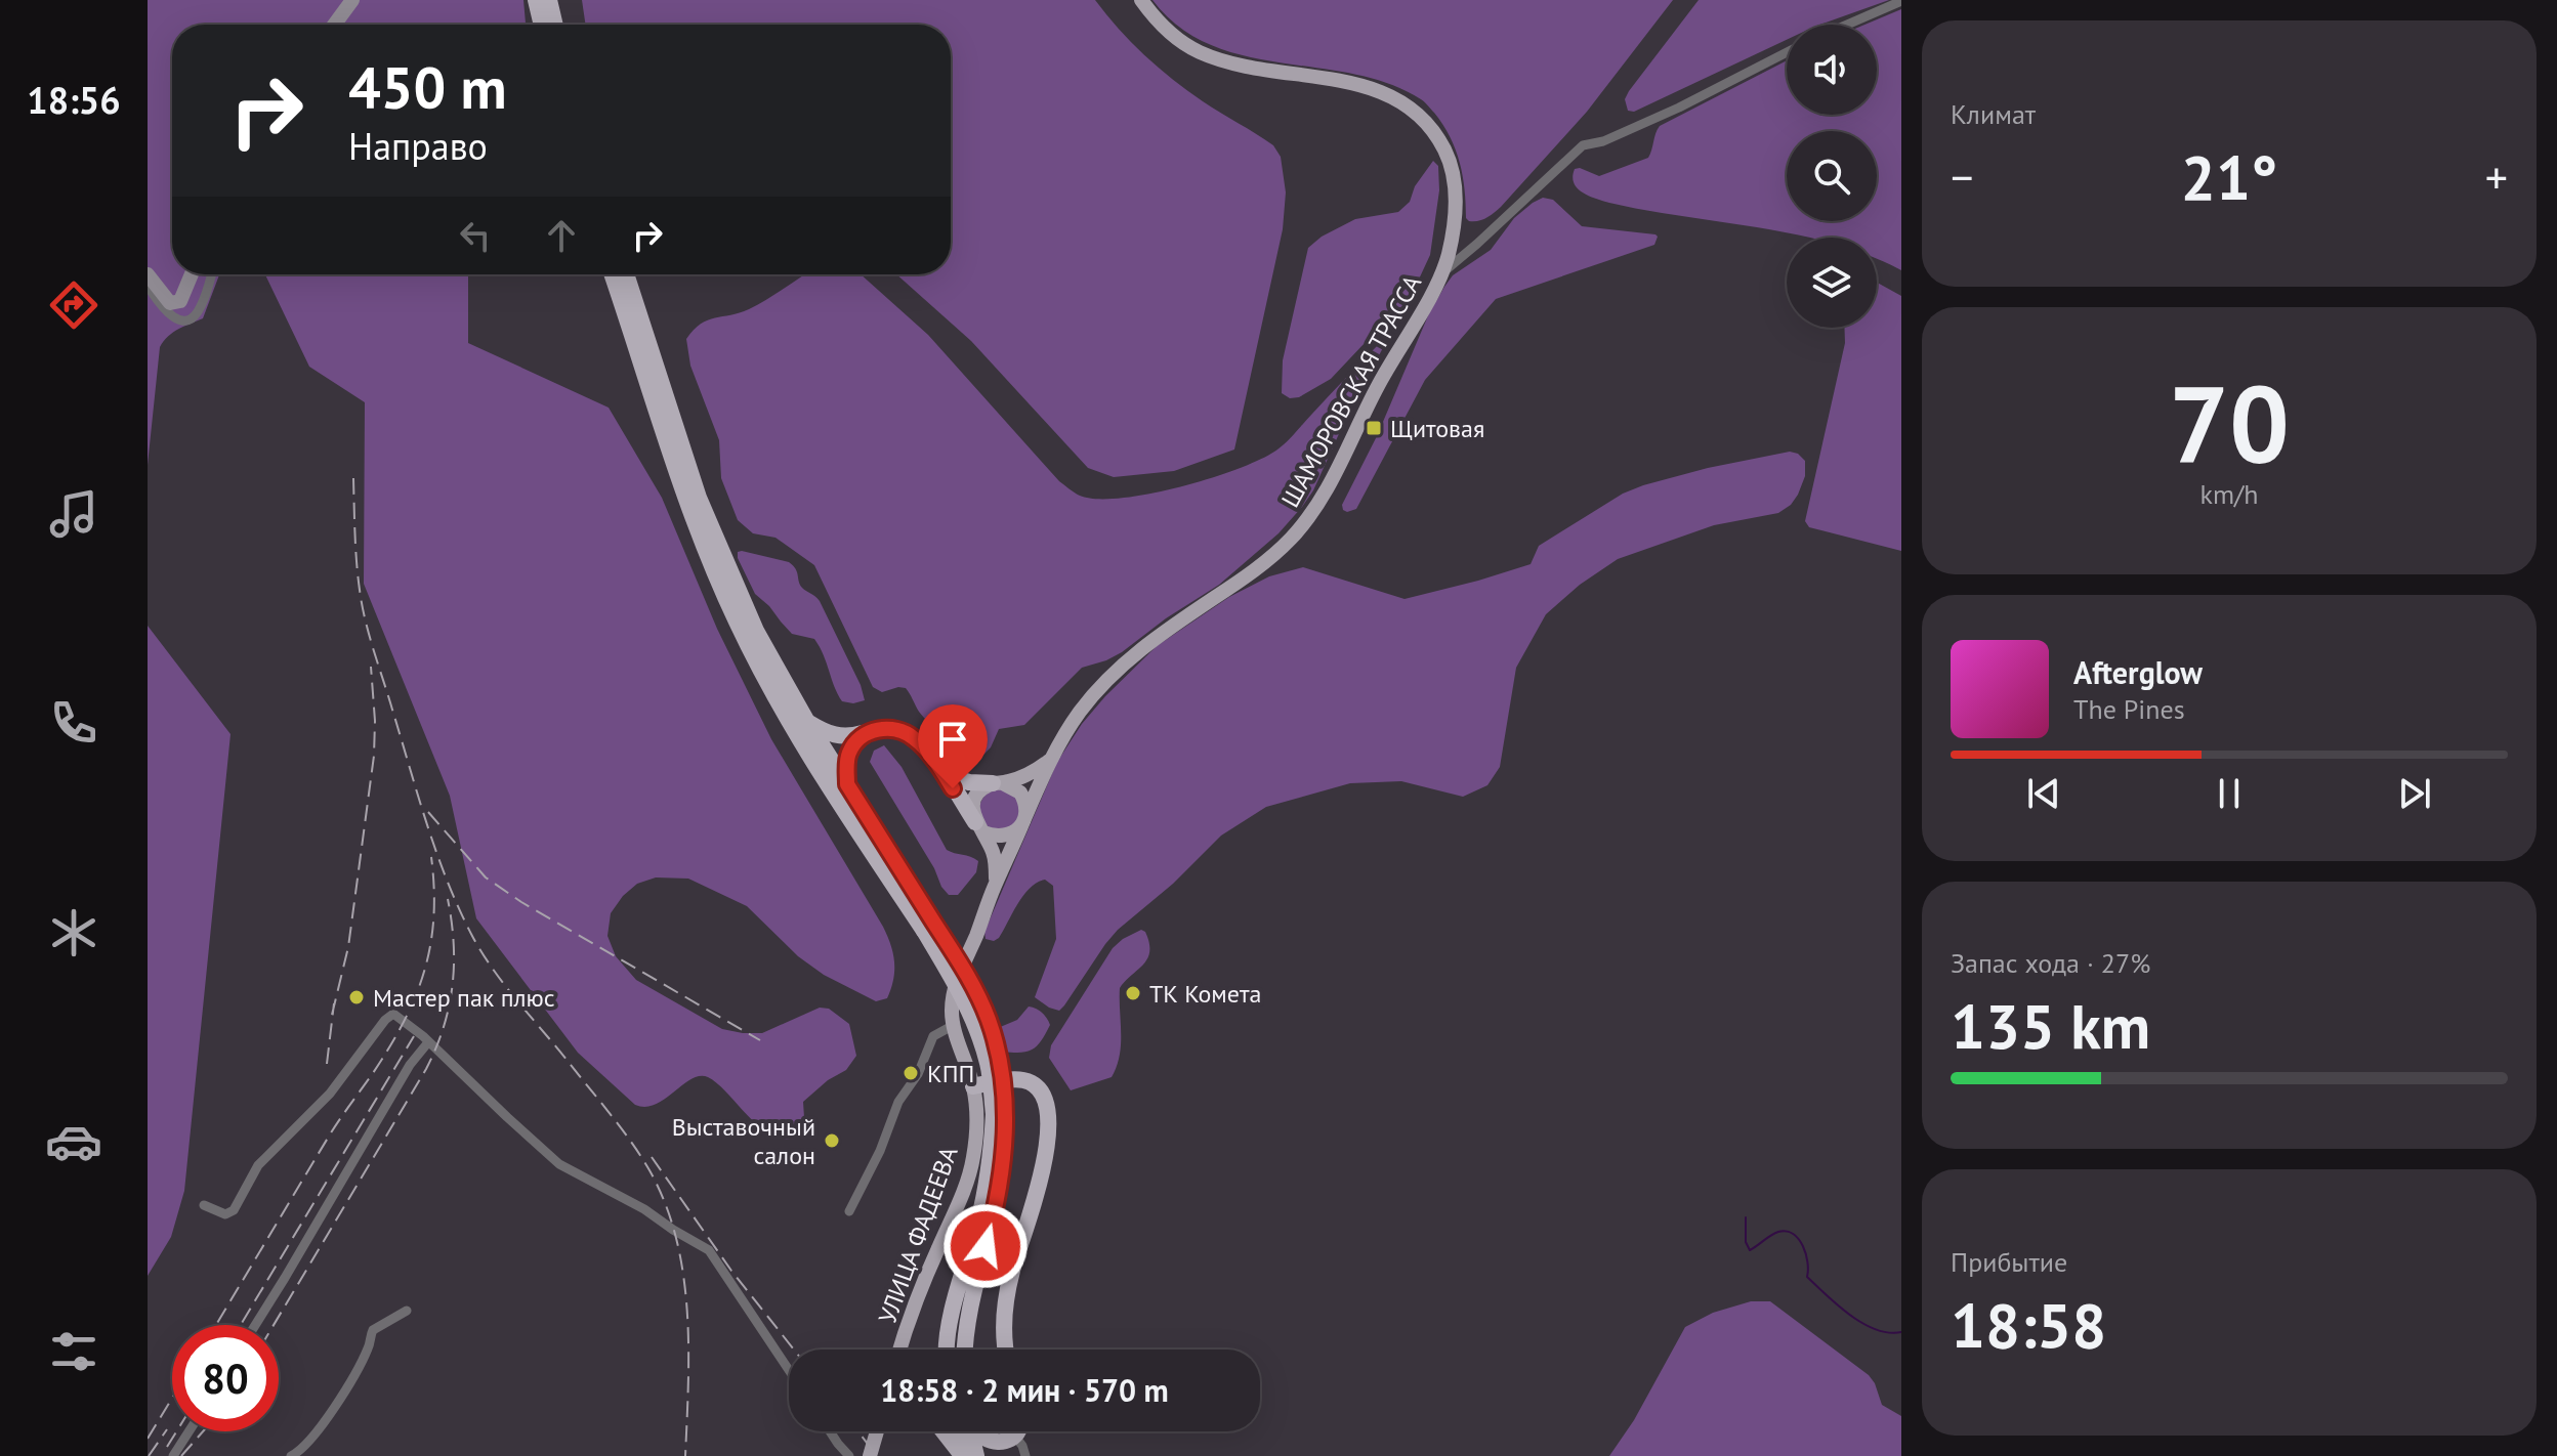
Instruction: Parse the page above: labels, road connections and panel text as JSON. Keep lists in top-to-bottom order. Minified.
{"streets":{"main road":["ШАМОРОВСКАЯ ТРАССА","УЛИЦА ФАДЕЕВА"]},"crossings":[["ШАМОРОВСКАЯ ТРАССА","УЛИЦА ФАДЕЕВА"]],"places":{"transit":["Щитовая"],"other":["ТК Комета","Мастер пак плюс","КПП","Выставочный салон"]},"page":{"tabs":"18:56","tile":["Климат",["70","km/h"],["Запас хода · 27%","135 km"],["Прибытие","18:58"]],"turn":["450 m","Направо"],"heat":["−","21°","+"],"song":["Afterglow","The Pines"],"limit":"80","trip":"18:58 · 2 мин · 570 m"}}
